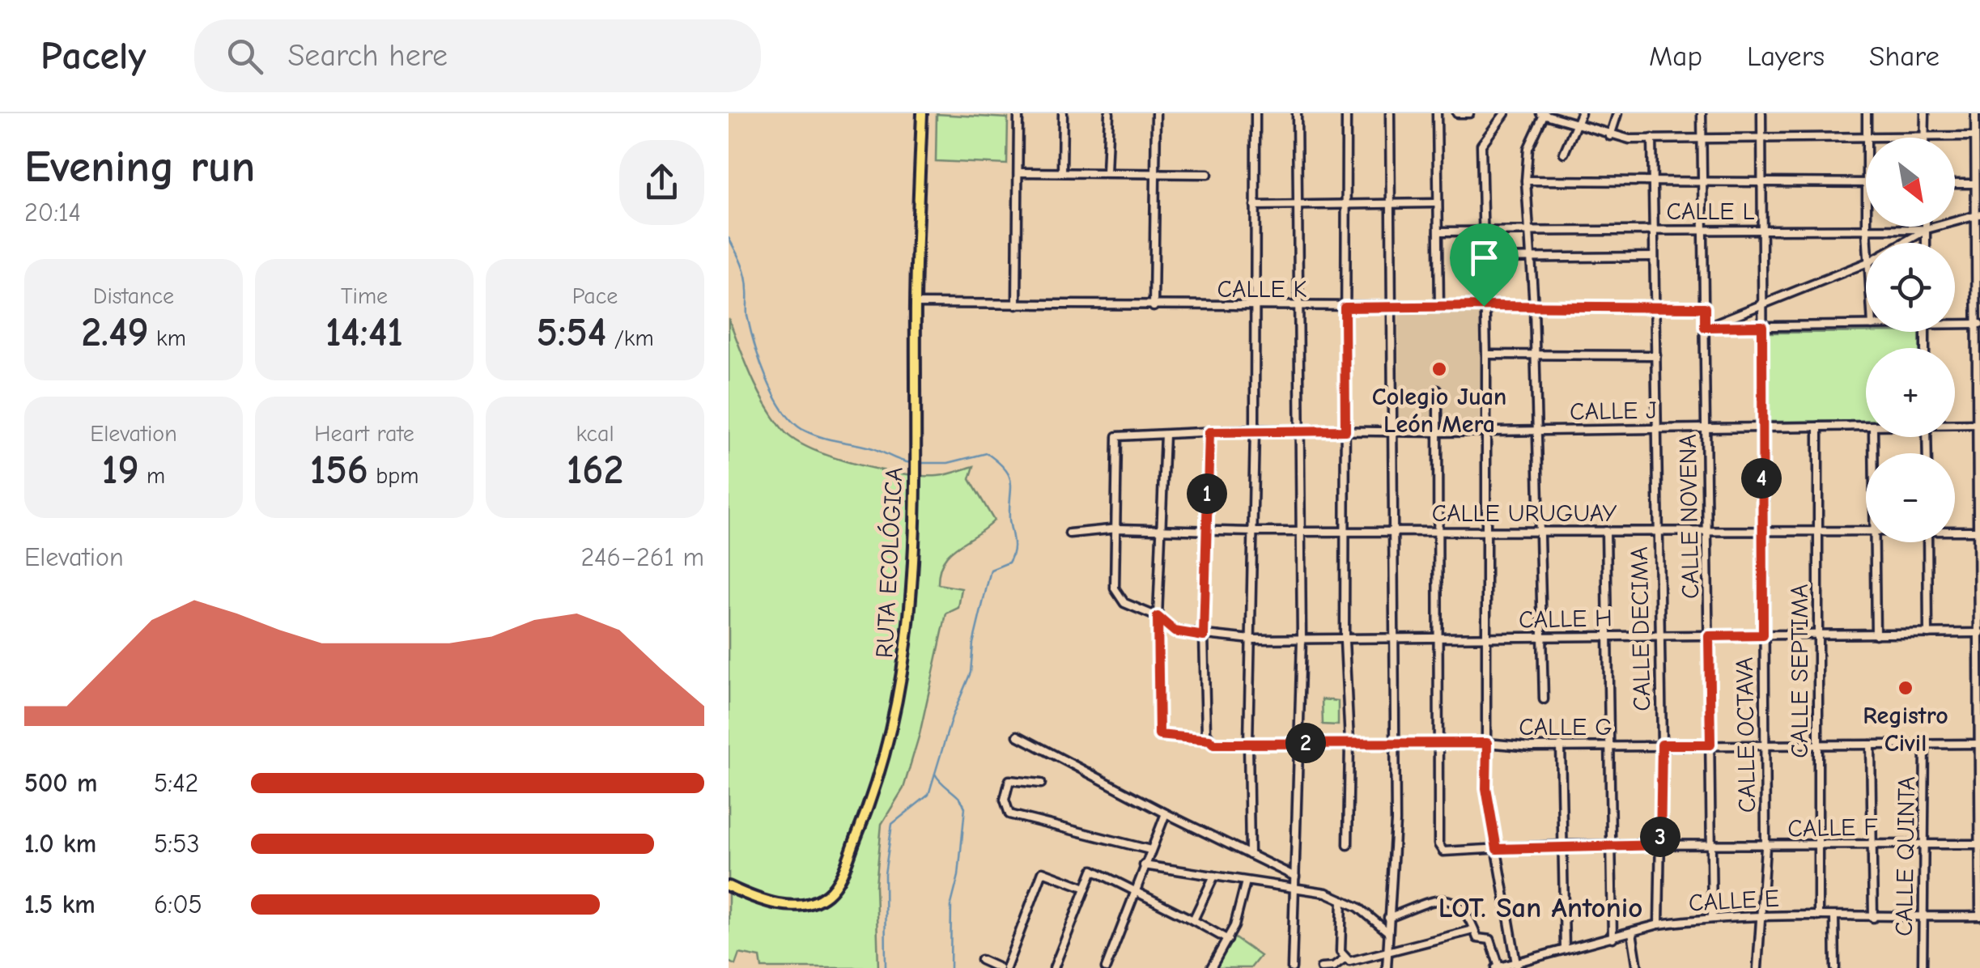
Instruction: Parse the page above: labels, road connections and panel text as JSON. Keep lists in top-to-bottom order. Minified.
{"streets":{"main road":["RUTA ECOLÓGICA"],"street":["CALLE L","CALLE K","CALLE J","CALLE URUGUAY","CALLE NOVENA","CALLE H","CALLE DECIMA","CALLE SEPTIMA","CALLE G","CALLE OCTAVA","CALLE F","CALLE QUINTA","CALLE E"]},"crossings":[["CALLE L","CALLE NOVENA"],["CALLE L","CALLE DECIMA"],["CALLE L","CALLE OCTAVA"],["CALLE K","CALLE NOVENA"],["CALLE K","RUTA ECOLÓGICA"],["CALLE K","CALLE DECIMA"],["CALLE J","CALLE NOVENA"],["CALLE J","CALLE H"],["CALLE J","CALLE DECIMA"],["CALLE J","CALLE SEPTIMA"],["CALLE J","CALLE OCTAVA"],["CALLE URUGUAY","CALLE NOVENA"],["CALLE URUGUAY","CALLE H"],["CALLE URUGUAY","CALLE DECIMA"],["CALLE URUGUAY","CALLE SEPTIMA"],["CALLE URUGUAY","CALLE OCTAVA"],["CALLE NOVENA","CALLE H"],["CALLE NOVENA","CALLE G"],["CALLE NOVENA","CALLE F"],["CALLE NOVENA","CALLE E"],["CALLE H","CALLE DECIMA"],["CALLE H","CALLE SEPTIMA"],["CALLE H","CALLE G"],["CALLE H","CALLE OCTAVA"],["CALLE DECIMA","CALLE G"],["CALLE DECIMA","CALLE F"],["CALLE DECIMA","CALLE E"],["CALLE SEPTIMA","CALLE G"],["CALLE SEPTIMA","CALLE F"],["CALLE SEPTIMA","CALLE E"],["CALLE G","CALLE OCTAVA"],["CALLE G","CALLE F"],["CALLE G","CALLE QUINTA"],["CALLE OCTAVA","CALLE F"],["CALLE OCTAVA","CALLE E"],["CALLE F","CALLE QUINTA"],["CALLE QUINTA","CALLE E"]],"districts":["LOT. San Antonio"],"places":["Colegio Juan León Mera","Registro Civil"],"north":"bottom right","page":{"header":"Pacely","search":"Search here","nav":["Map","Layers","Share"],"heading":["Evening run","20:14"],"map_buttons":["+","−"],"stats":[["Distance","2.49 km"],["Time","14:41"],["Pace","5:54 /km"],["Elevation","19 m"],["Heart rate","156 bpm"],["kcal","162"]],"pins":["4","1","2","3"],"chart":["Elevation","246–261 m"],"list":[{"name":"500 m","note":"5:42"},{"name":"1.0 km","note":"5:53"},{"name":"1.5 km","note":"6:05"}]}}
